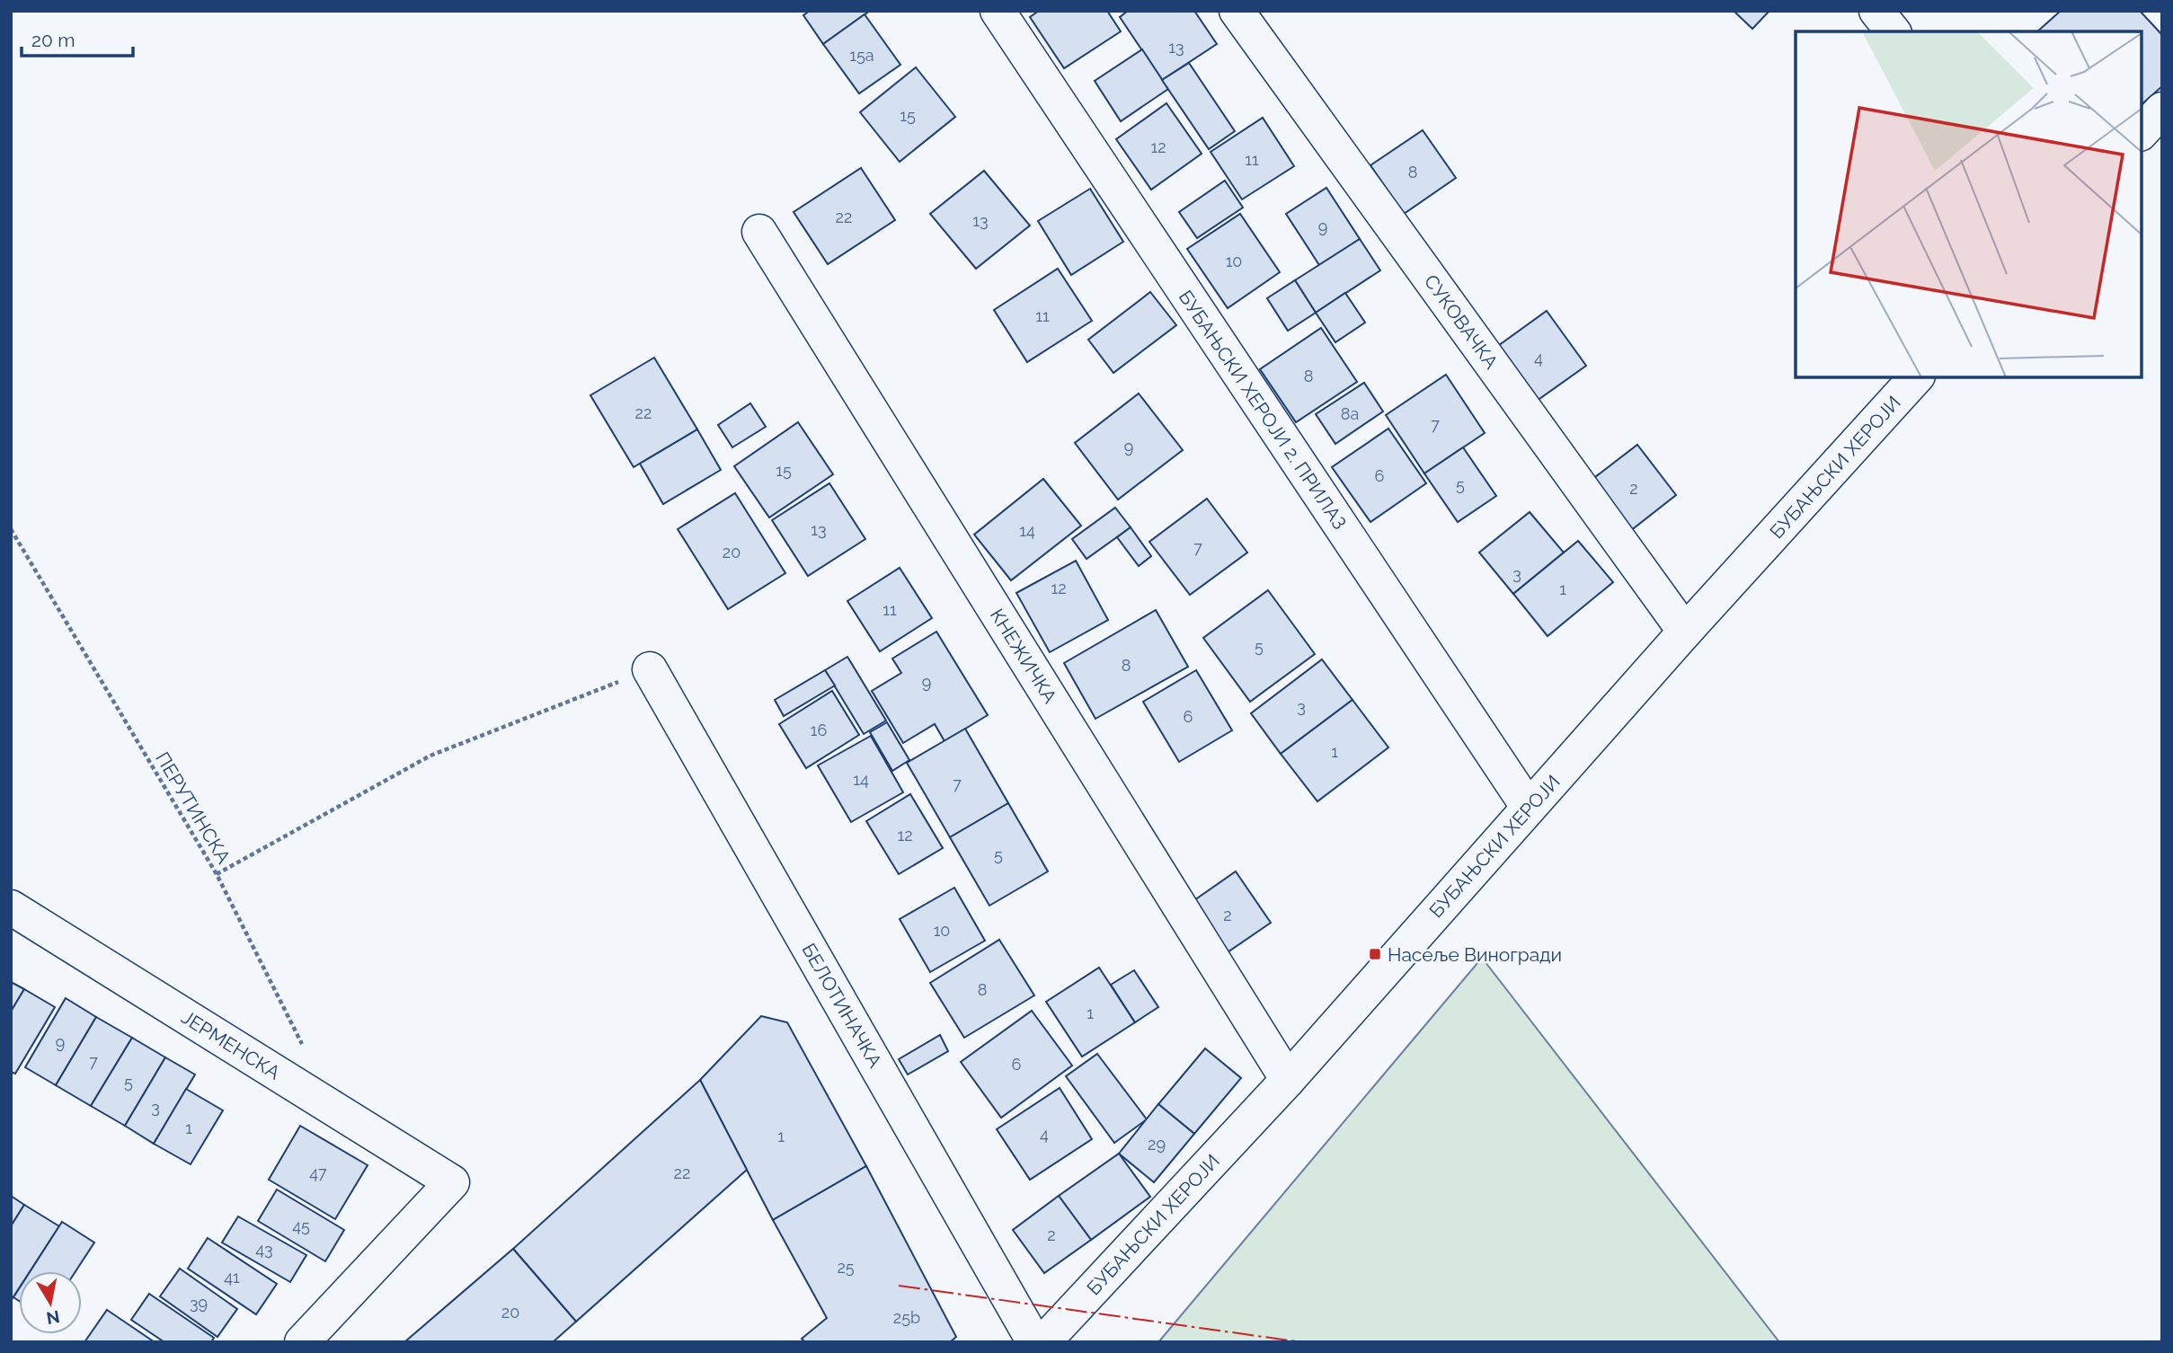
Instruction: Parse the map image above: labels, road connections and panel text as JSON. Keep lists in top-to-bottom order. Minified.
{"streets":{"street":["СУКОВАЧКА","БУБАЊСКИ ХЕРОЈИ 2. ПРИЛАЗ","БУБАЊСКИ ХЕРОЈИ","КНЕЖИЧКА","БЕЛОТИНАЧКА","ЈЕРМЕНСКА"],"path":["ПЕРУТИНСКА"]},"crossings":[["СУКОВАЧКА","БУБАЊСКИ ХЕРОЈИ"],["БУБАЊСКИ ХЕРОЈИ 2. ПРИЛАЗ","БУБАЊСКИ ХЕРОЈИ"],["БУБАЊСКИ ХЕРОЈИ","КНЕЖИЧКА"]],"places":{"transit":["Насеље Виногради"]},"house_numbers":["13","15a","15","12","11","8","22","13","9","10","11","4","8","22","8a","7","9","15","6","5","2","13","14","7","20","3","12","1","11","5","8","9","3","6","16","1","14","7","12","5","2","10","8","1","9","7","6","5","3","1","4","1","29","47","22","45","2","43","25","41","39","20","25b"],"scale_bar":"20 m","north":"bottom"}
